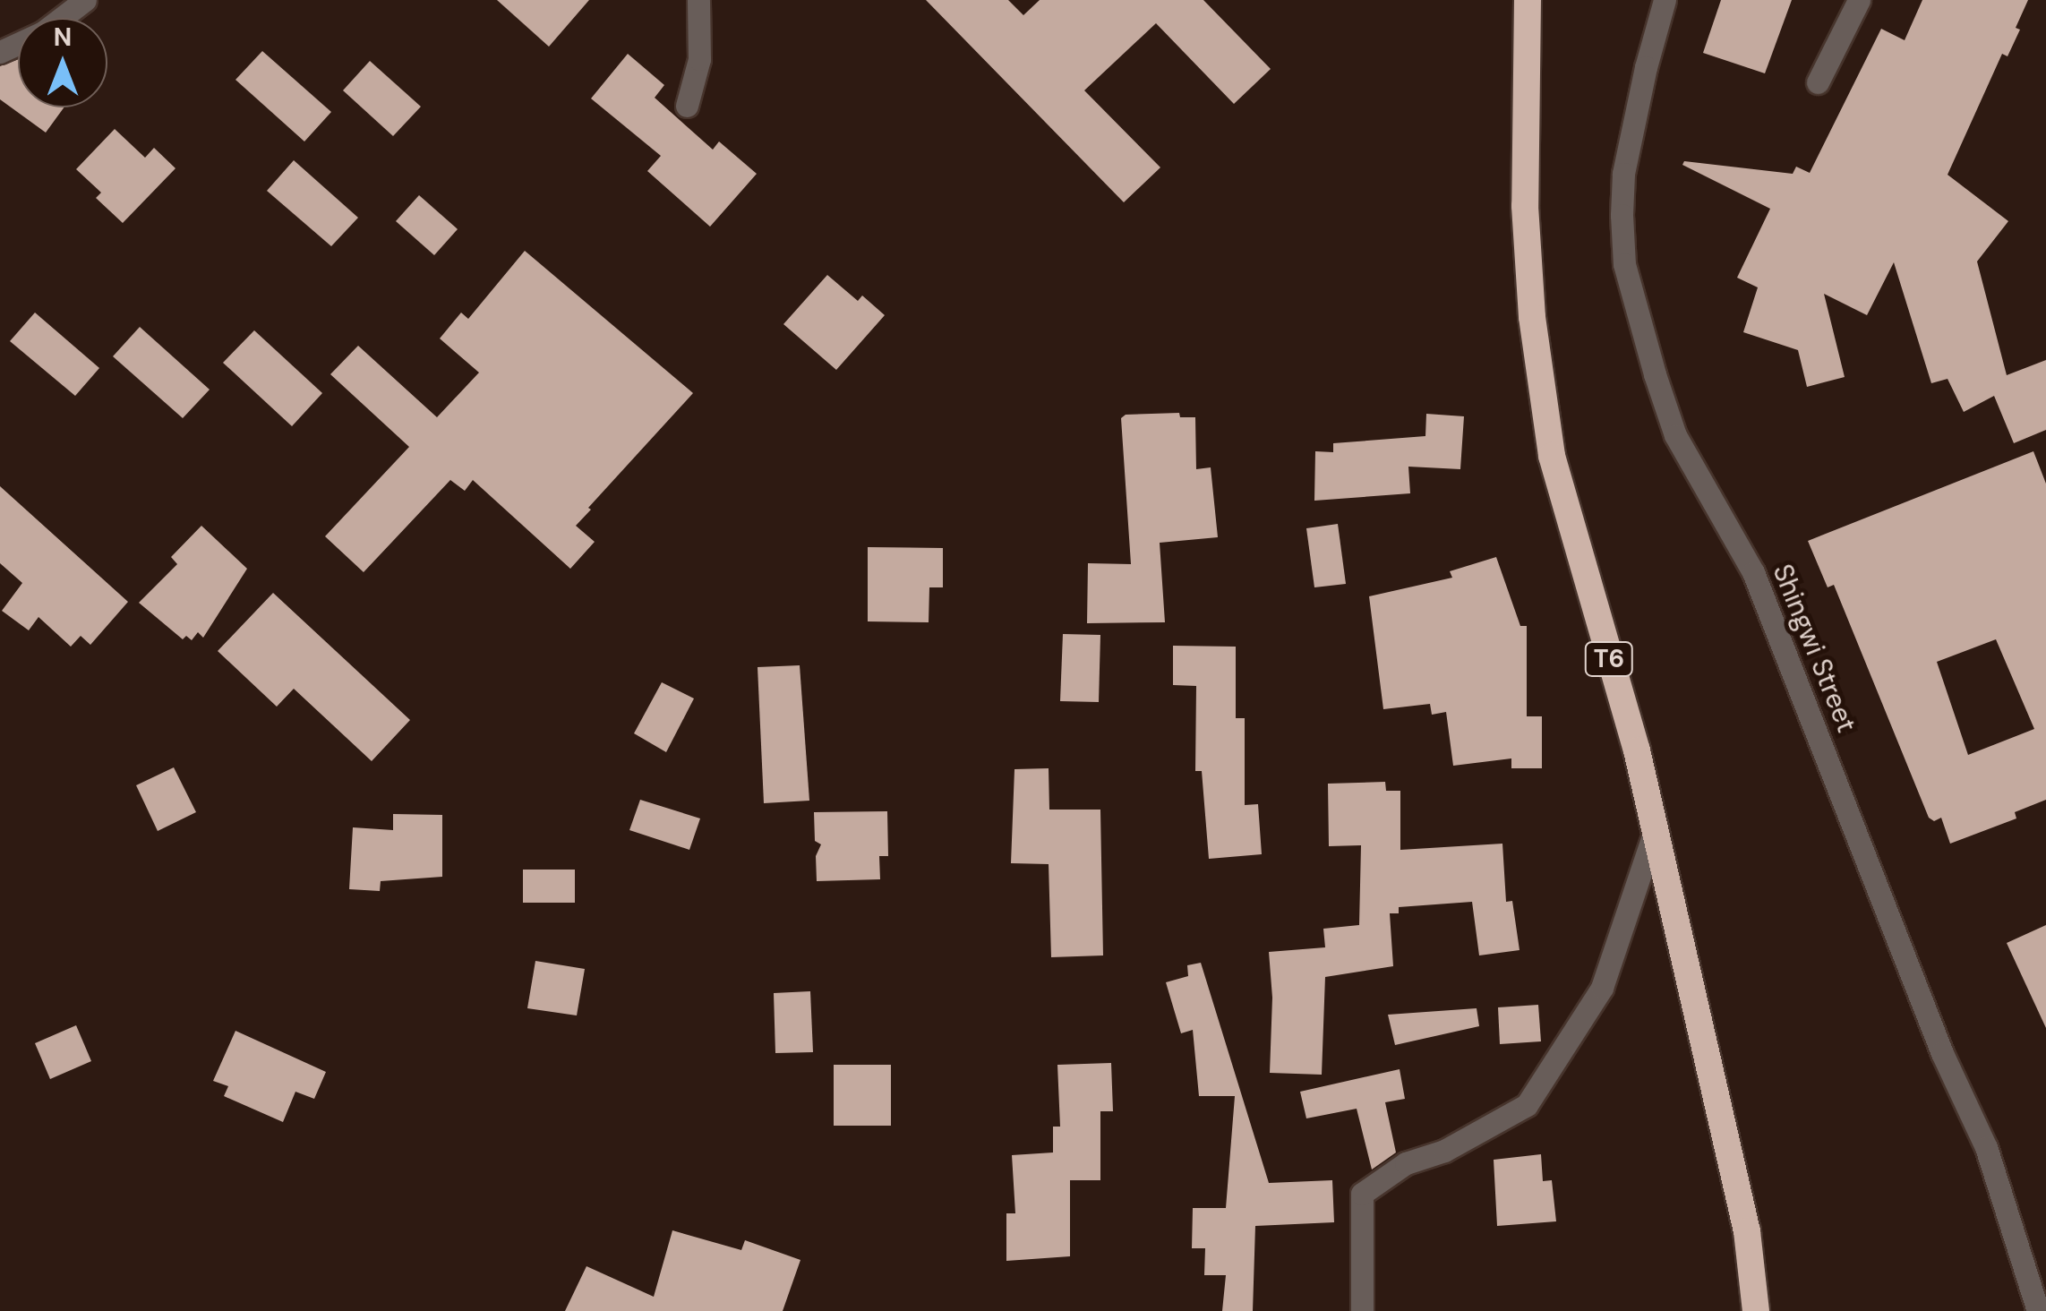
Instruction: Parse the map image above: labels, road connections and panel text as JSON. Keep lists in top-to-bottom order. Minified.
{"streets":{"highway":["T6"],"street":["Shingwi Street"]},"north":"top"}
